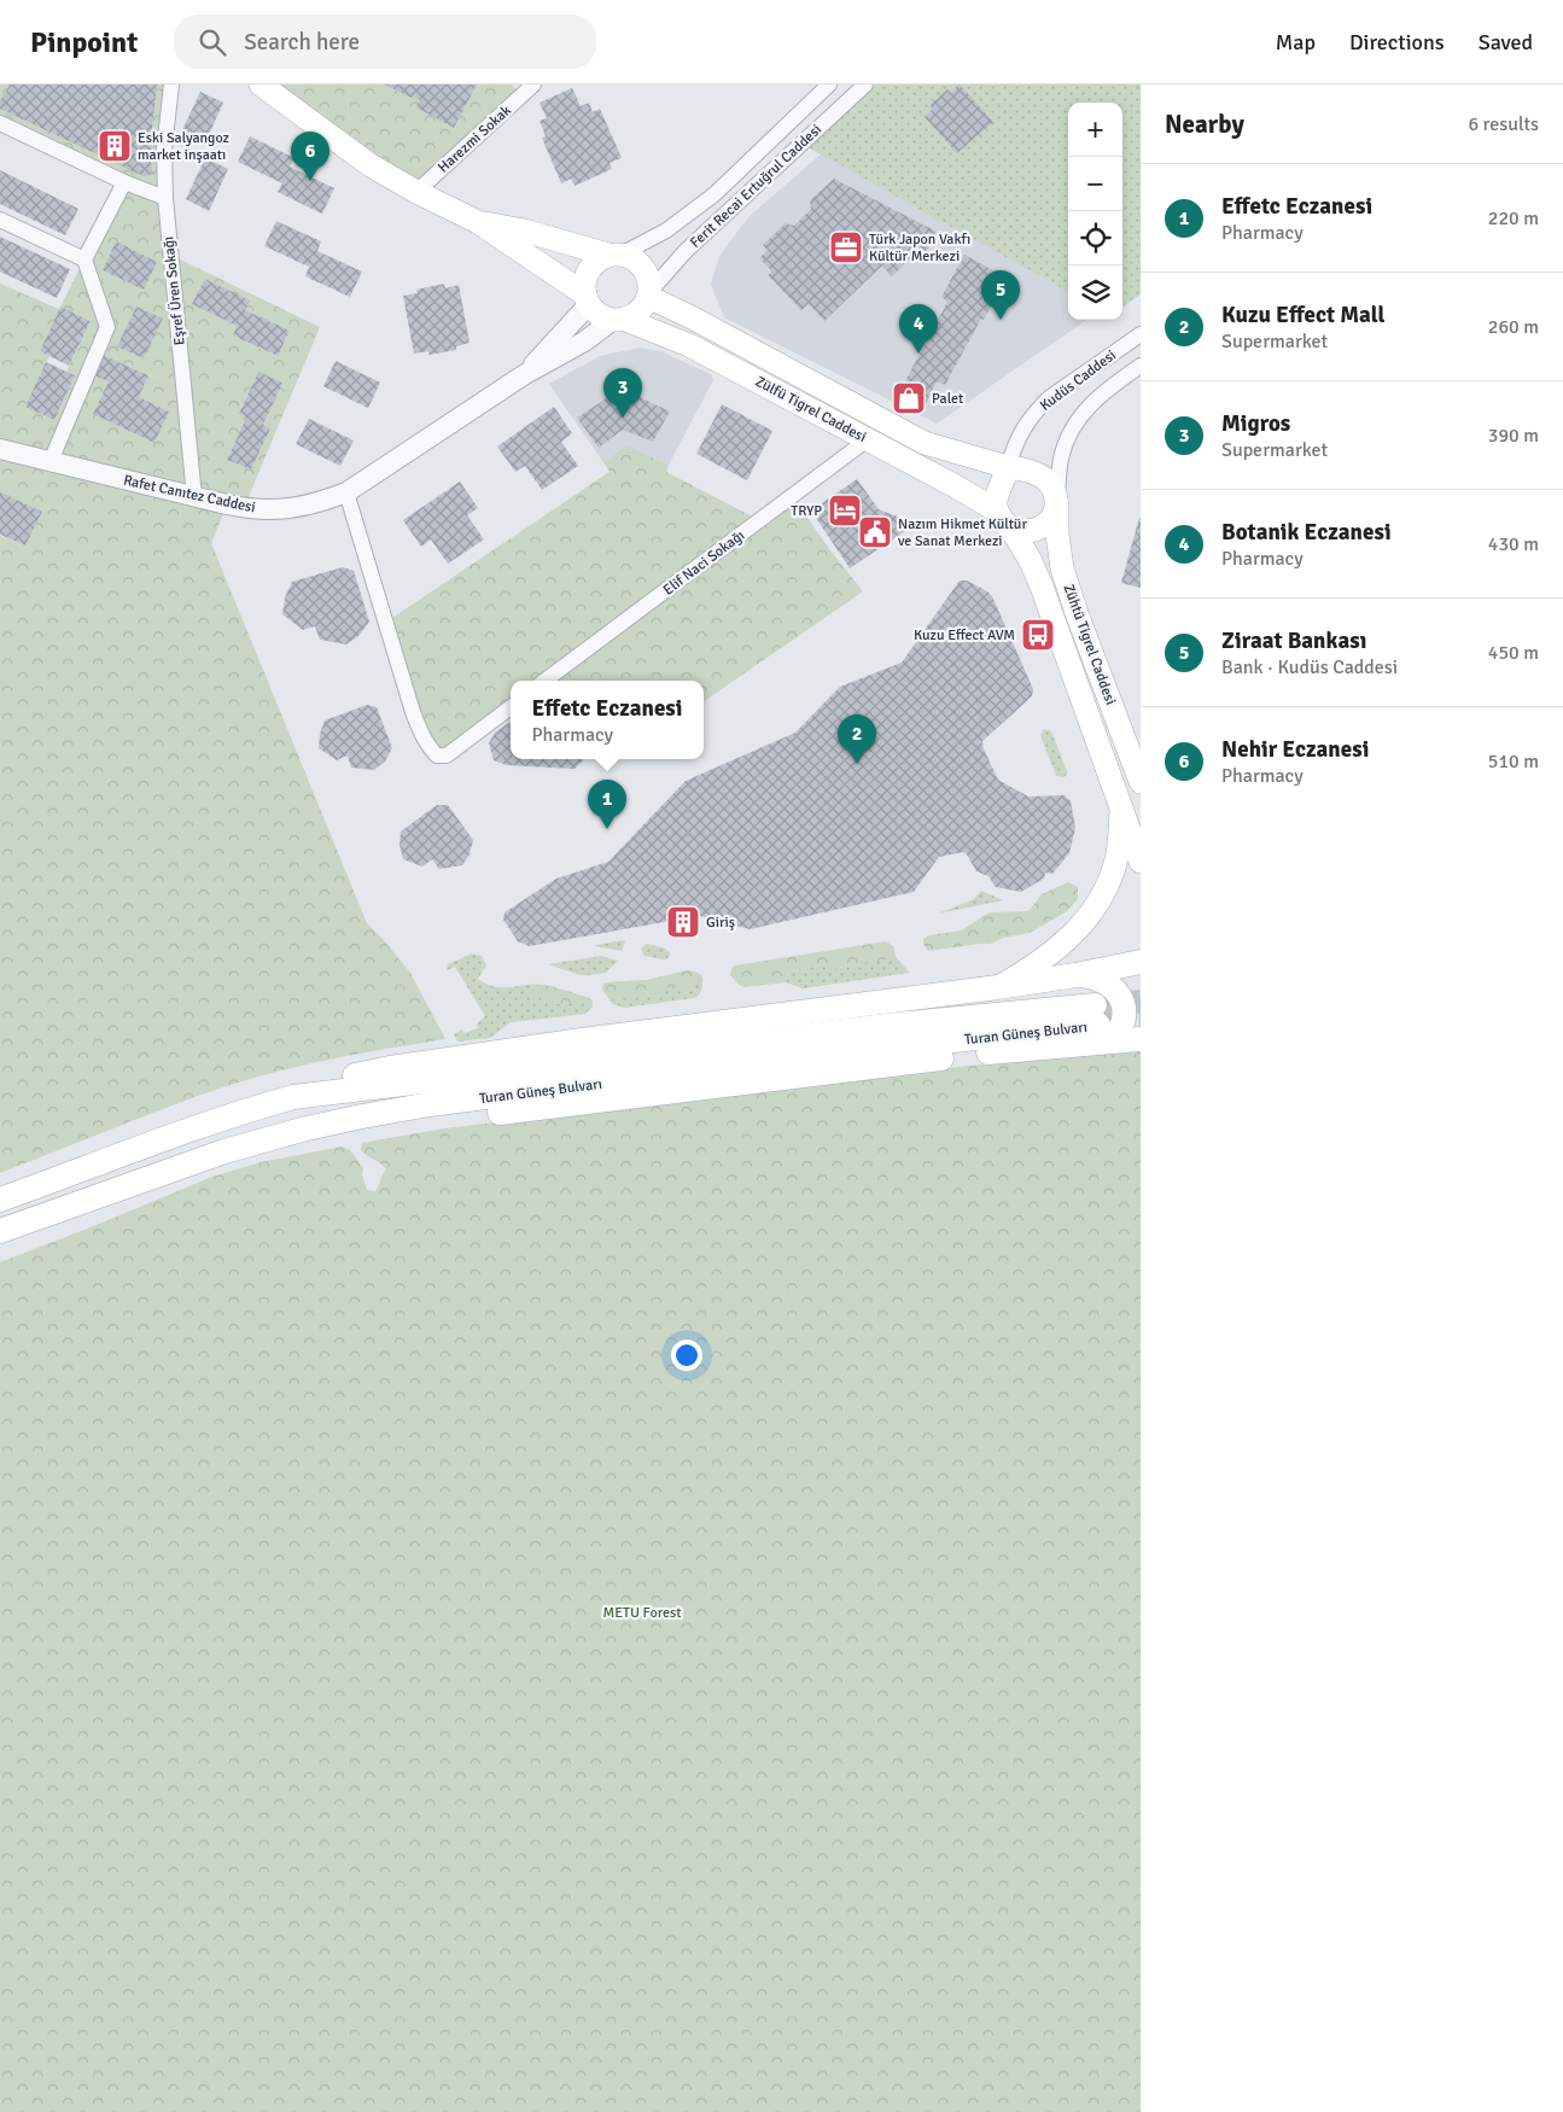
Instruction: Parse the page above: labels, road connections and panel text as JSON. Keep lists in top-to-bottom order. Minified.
{"streets":{"main road":["Zülfü Tigrel Caddesi","Zühtü Tigrel Caddesi","Turan Güneş Bulvarı"],"street":["Harezmi Sokak","Ferit Recai Ertuğrul Caddesi","Eşref Üren Sokağı","Kudüs Caddesi","Rafet Canıtez Caddesi","Elif Naci Sokağı"]},"crossings":[["Ferit Recai Ertuğrul Caddesi","Zülfü Tigrel Caddesi"],["Ferit Recai Ertuğrul Caddesi","Rafet Canıtez Caddesi"],["Eşref Üren Sokağı","Rafet Canıtez Caddesi"],["Kudüs Caddesi","Zülfü Tigrel Caddesi"],["Kudüs Caddesi","Zühtü Tigrel Caddesi"],["Zülfü Tigrel Caddesi","Rafet Canıtez Caddesi"],["Zülfü Tigrel Caddesi","Elif Naci Sokağı"],["Zülfü Tigrel Caddesi","Zühtü Tigrel Caddesi"]],"parks":["METU Forest"],"places":{"building":["Eski Salyangoz market inşaatı","Giriş"],"office":["Türk Japon Vakfı Kültür Merkezi"],"shop":["Palet"],"hotel":["TRYP"],"public building":["Nazım Hikmet Kültür ve Sanat Merkezi"],"bus stop":["Kuzu Effect AVM"]},"page":{"header":"Pinpoint","search":"Search here","nav":["Map","Directions","Saved"],"heading":["Nearby","6 results"],"map_buttons":["+","−"],"pins":["6","5","4","3","2","1"],"list":[{"mark":"1","name":"Effetc Eczanesi","note":"Pharmacy","value":"220 m"},{"mark":"2","name":"Kuzu Effect Mall","note":"Supermarket","value":"260 m"},{"mark":"3","name":"Migros","note":"Supermarket","value":"390 m"},{"mark":"4","name":"Botanik Eczanesi","note":"Pharmacy","value":"430 m"},{"mark":"5","name":"Ziraat Bankası","note":"Bank · Kudüs Caddesi","value":"450 m"},{"mark":"6","name":"Nehir Eczanesi","note":"Pharmacy","value":"510 m"}],"popup":["Effetc Eczanesi","Pharmacy"]}}
